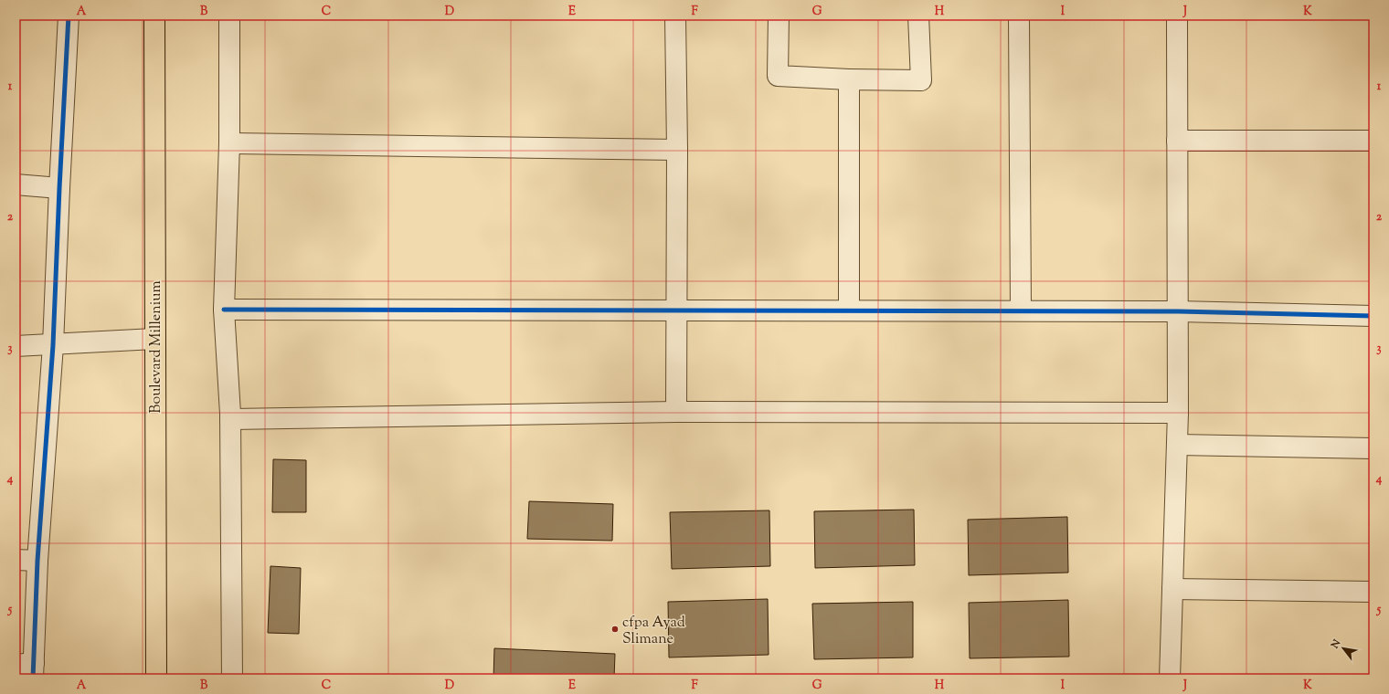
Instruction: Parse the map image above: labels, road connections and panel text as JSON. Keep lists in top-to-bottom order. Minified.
{"streets":{"main road":["Boulevard Millenium"]},"places":["cfpa Ayad Slimane"],"north":"top left","grid":{"columns":["A","B","C","D","E","F","G","H","I","J","K"],"rows":["1","2","3","4","5"]}}
